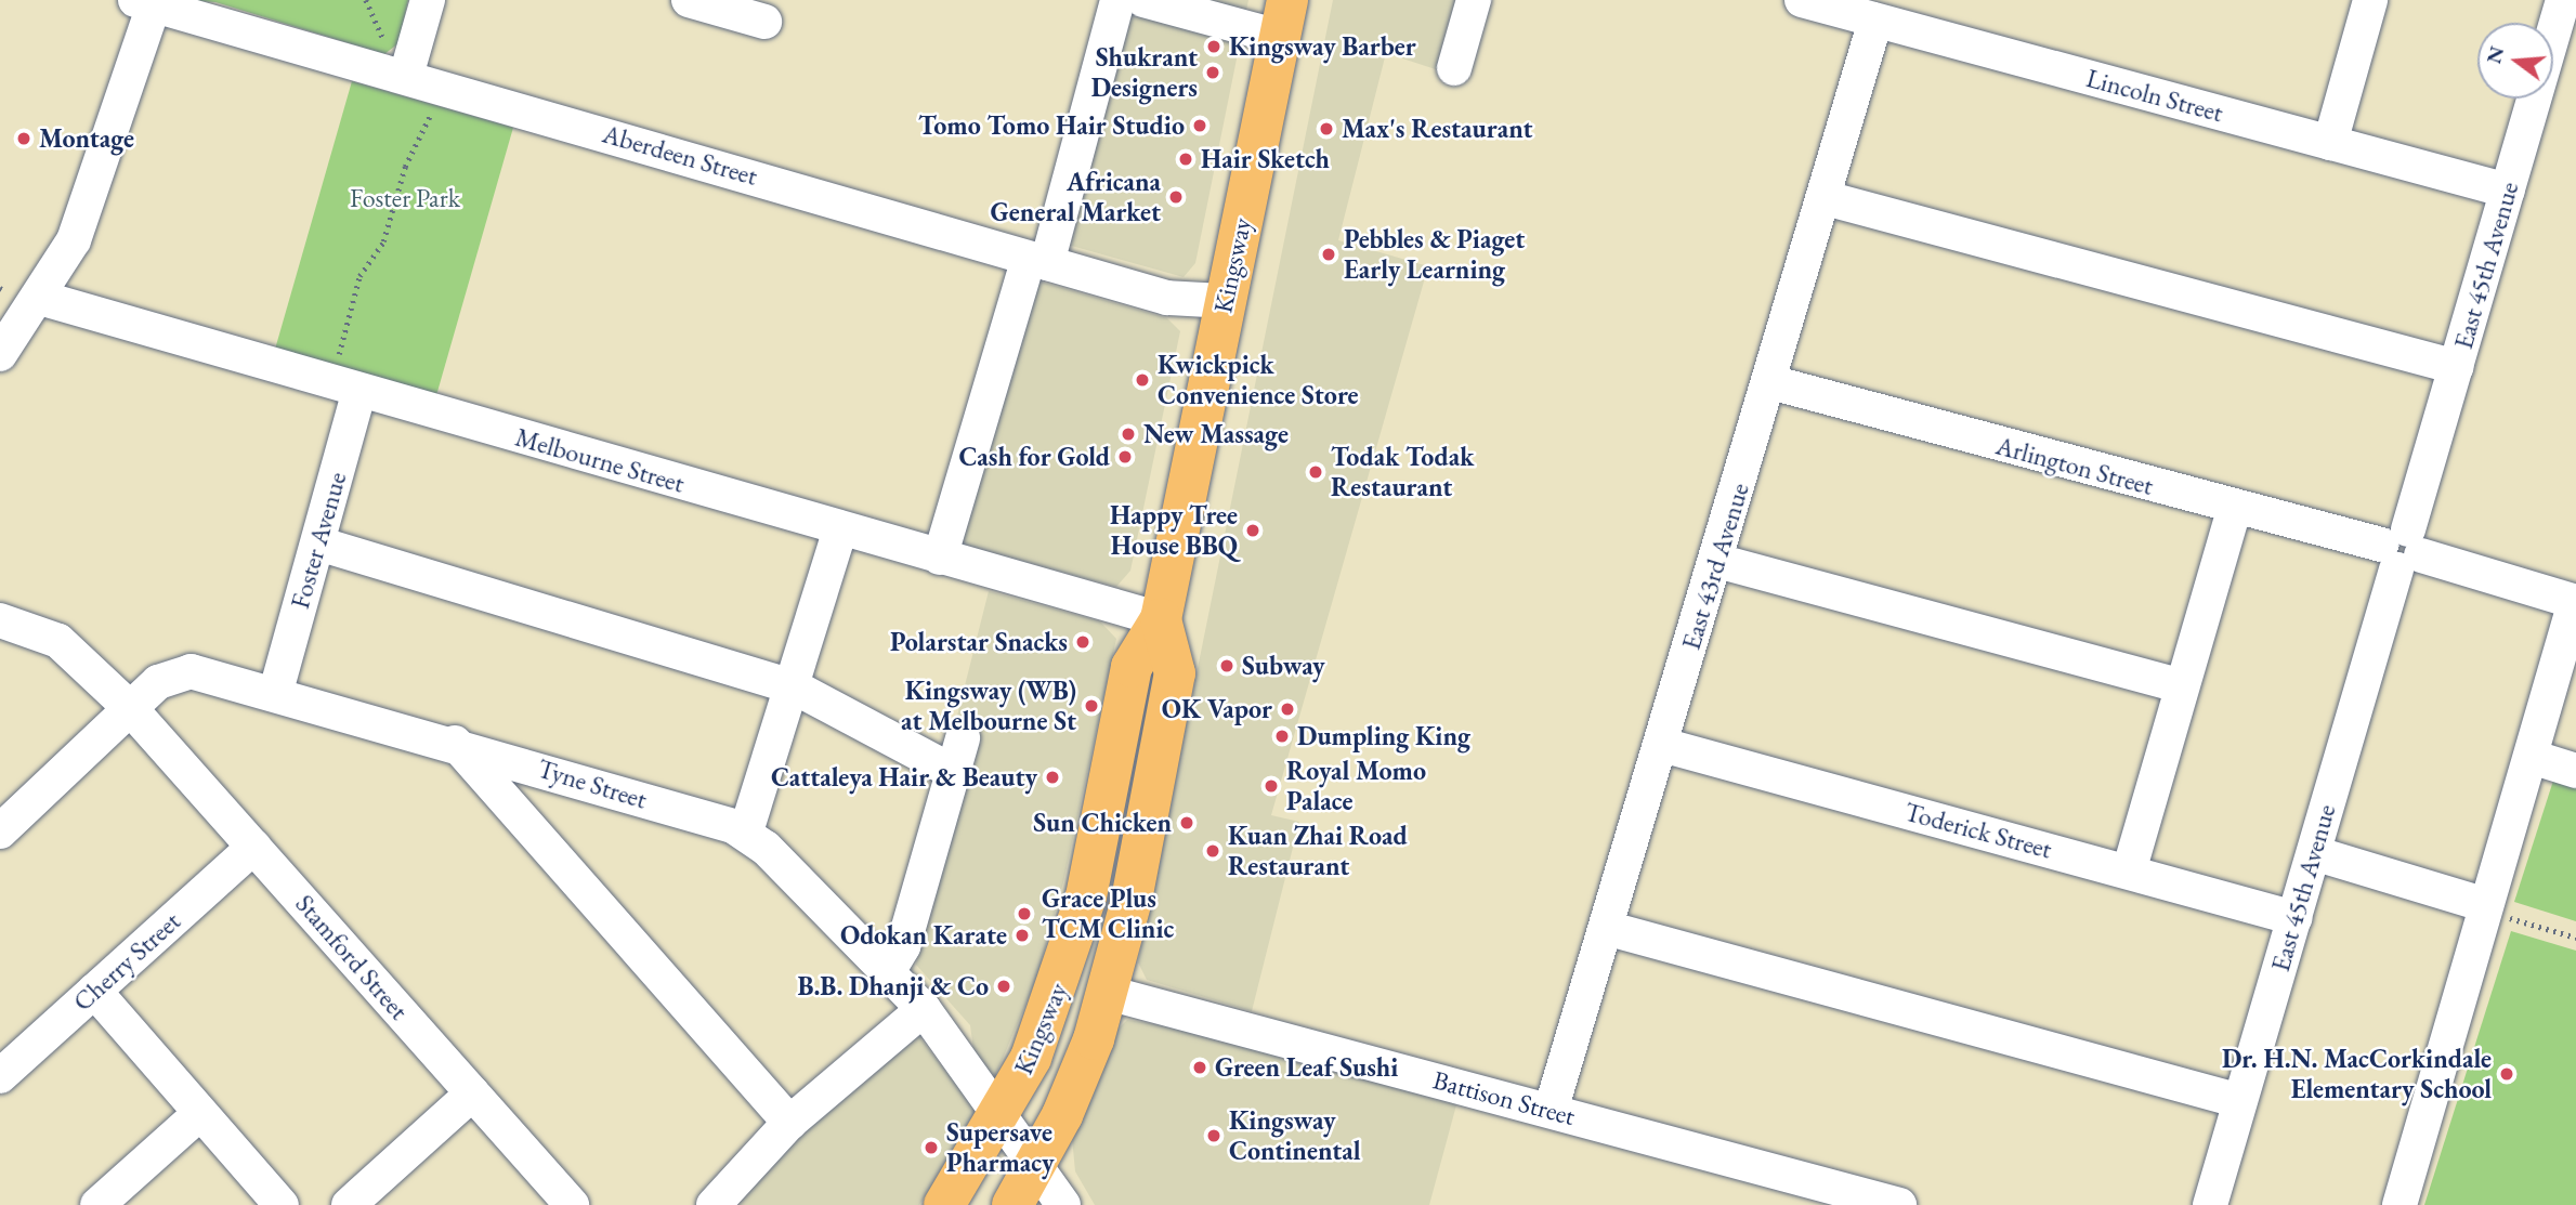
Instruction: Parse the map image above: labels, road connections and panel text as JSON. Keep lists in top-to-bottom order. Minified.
{"streets":{"main road":["Kingsway"],"street":["Lincoln Street","Aberdeen Street","East 45th Avenue","Melbourne Street","Arlington Street","Foster Avenue","East 43rd Avenue","Tyne Street","Toderick Street","Stamford Street","Cherry Street","Battison Street"]},"crossings":[["Lincoln Street","East 45th Avenue"],["Lincoln Street","East 43rd Avenue"],["Aberdeen Street","Kingsway"],["Kingsway","Melbourne Street"],["Kingsway","Tyne Street"],["Kingsway","Battison Street"],["East 45th Avenue","Arlington Street"],["East 45th Avenue","Toderick Street"],["Melbourne Street","Foster Avenue"],["Arlington Street","East 43rd Avenue"],["Foster Avenue","Tyne Street"],["East 43rd Avenue","Toderick Street"],["East 43rd Avenue","Battison Street"],["Tyne Street","Stamford Street"],["Stamford Street","Cherry Street"]],"parks":["Foster Park"],"places":["Kingsway Barber","Shukrant Designers","Tomo Tomo Hair Studio","Max's Restaurant","Montage","Hair Sketch","Africana General Market","Pebbles & Piaget Early Learning","Kwickpick Convenience Store","New Massage","Cash for Gold","Todak Todak Restaurant","Happy Tree House BBQ","Polarstar Snacks","Subway","Kingsway (WB) at Melbourne St","OK Vapor","Dumpling King","Cattaleya Hair & Beauty","Royal Momo Palace","Sun Chicken","Kuan Zhai Road Restaurant","Grace Plus TCM Clinic","Odokan Karate","B.B. Dhanji & Co","Green Leaf Sushi","Dr. H.N. MacCorkindale Elementary School","Kingsway Continental","Supersave Pharmacy"],"north":"left"}
